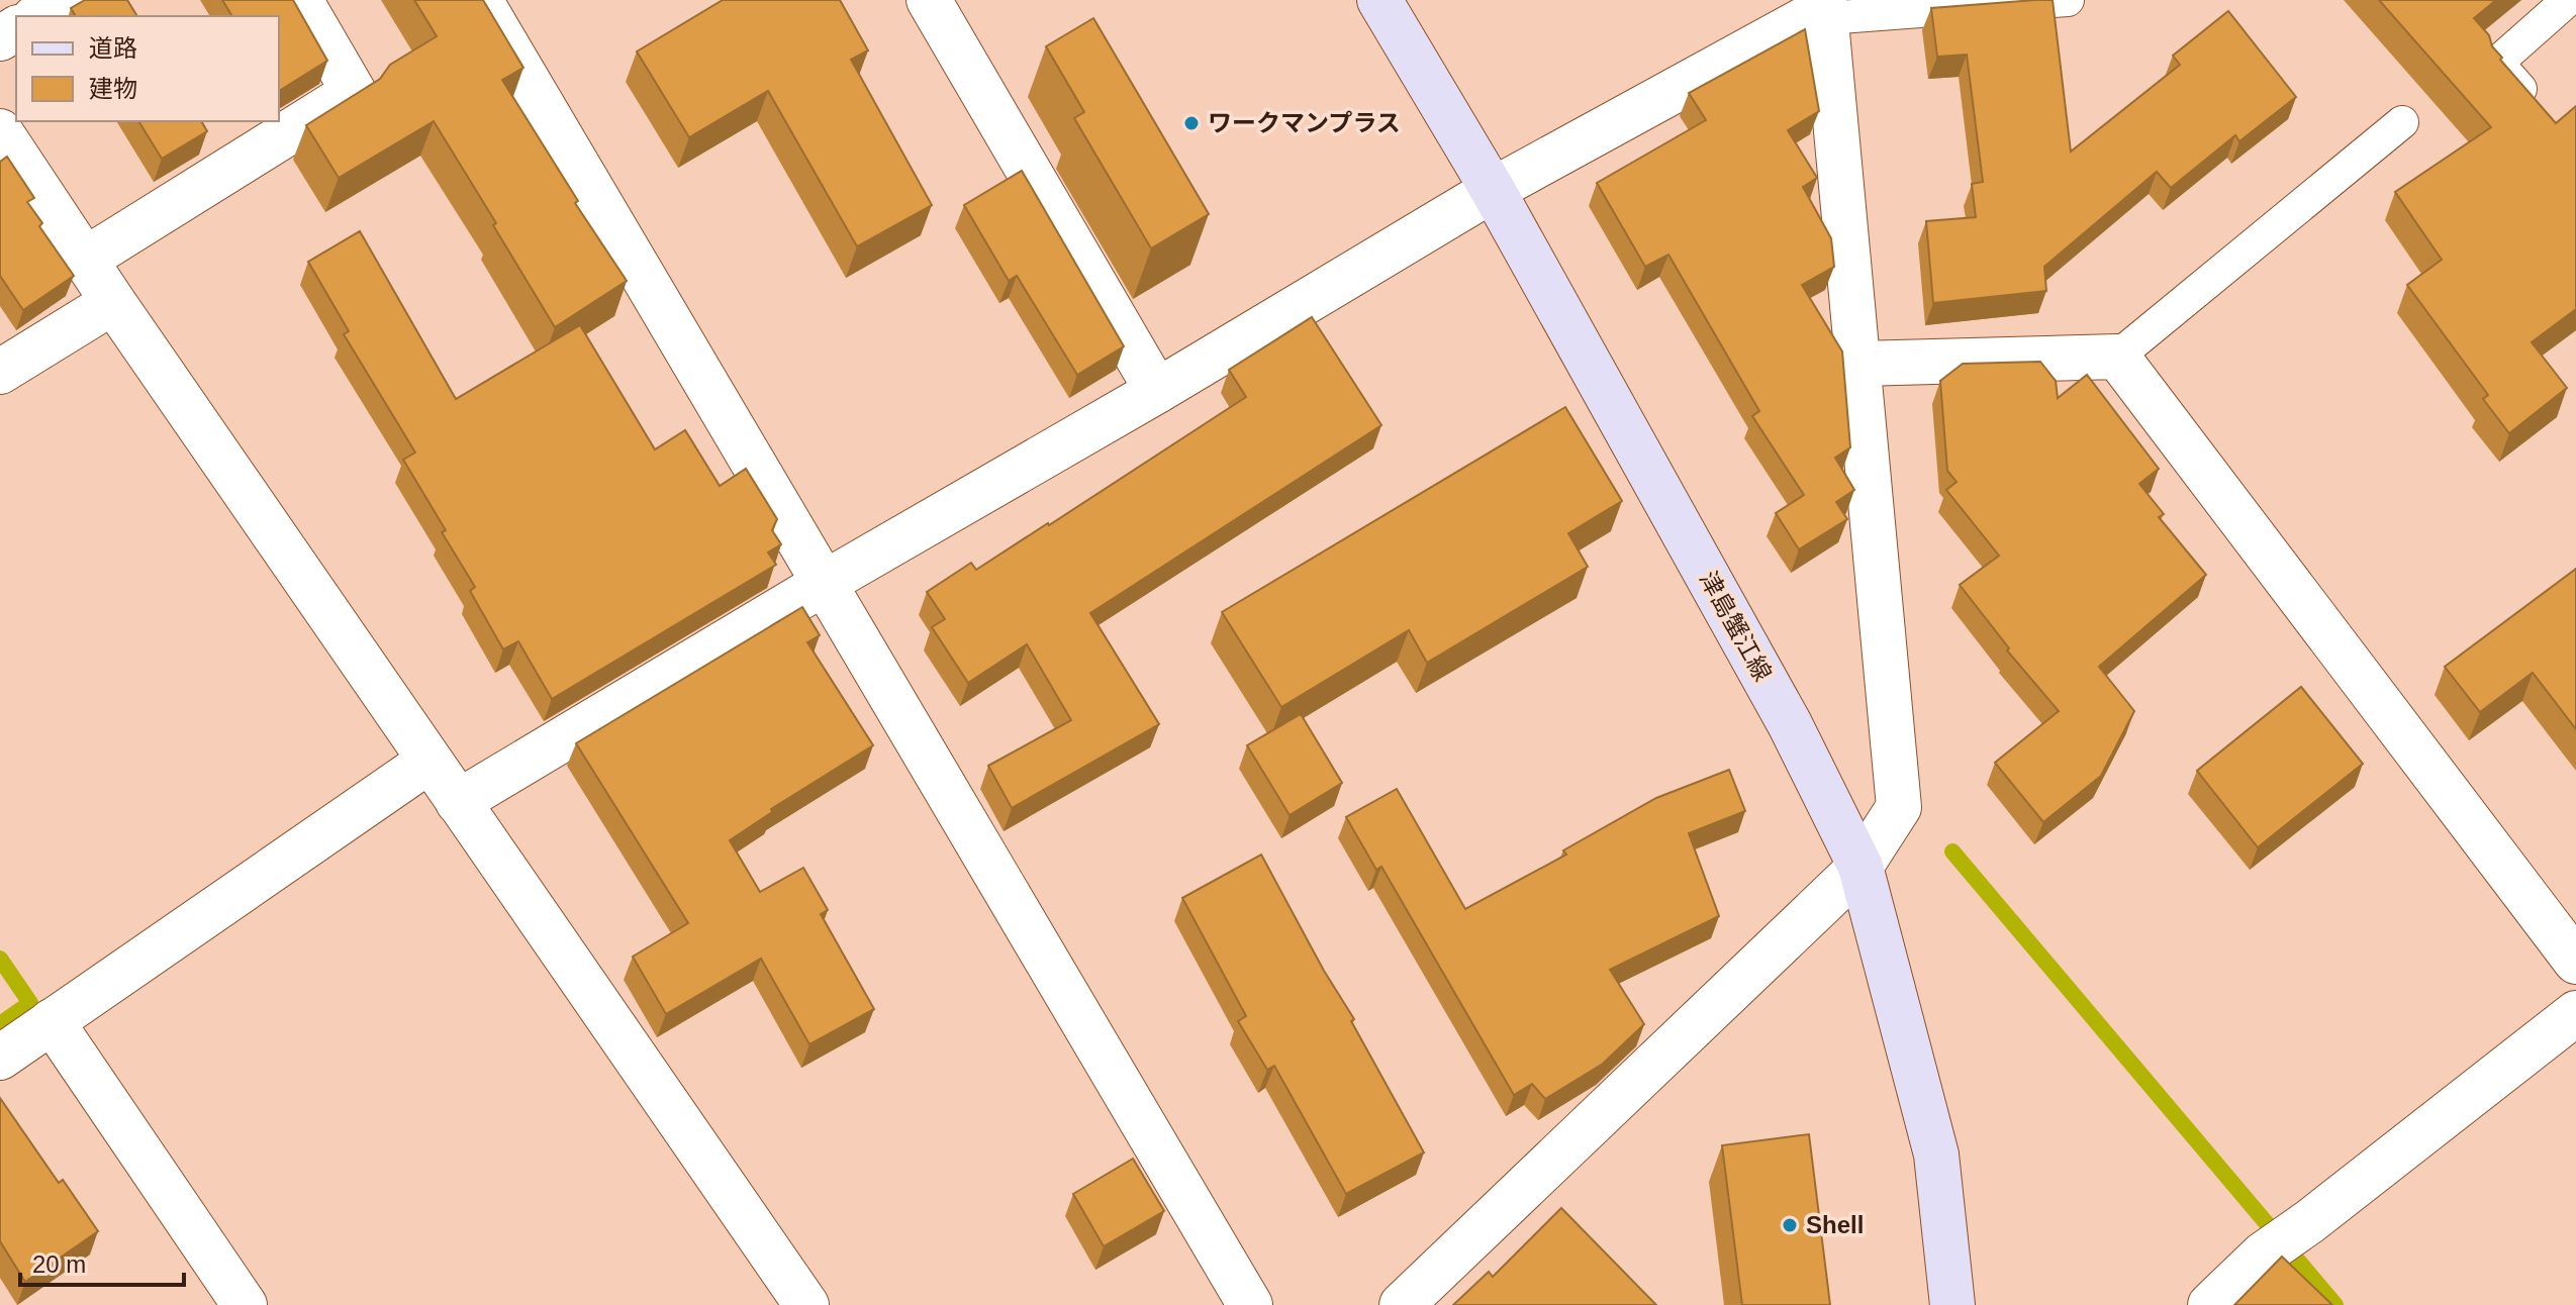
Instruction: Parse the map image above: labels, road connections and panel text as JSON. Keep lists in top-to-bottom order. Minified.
{"streets":{"main road":["津島蟹江線"]},"places":["ワークマンプラス","Shell"],"legend":["道路","建物"],"scale_bar":"20 m"}
